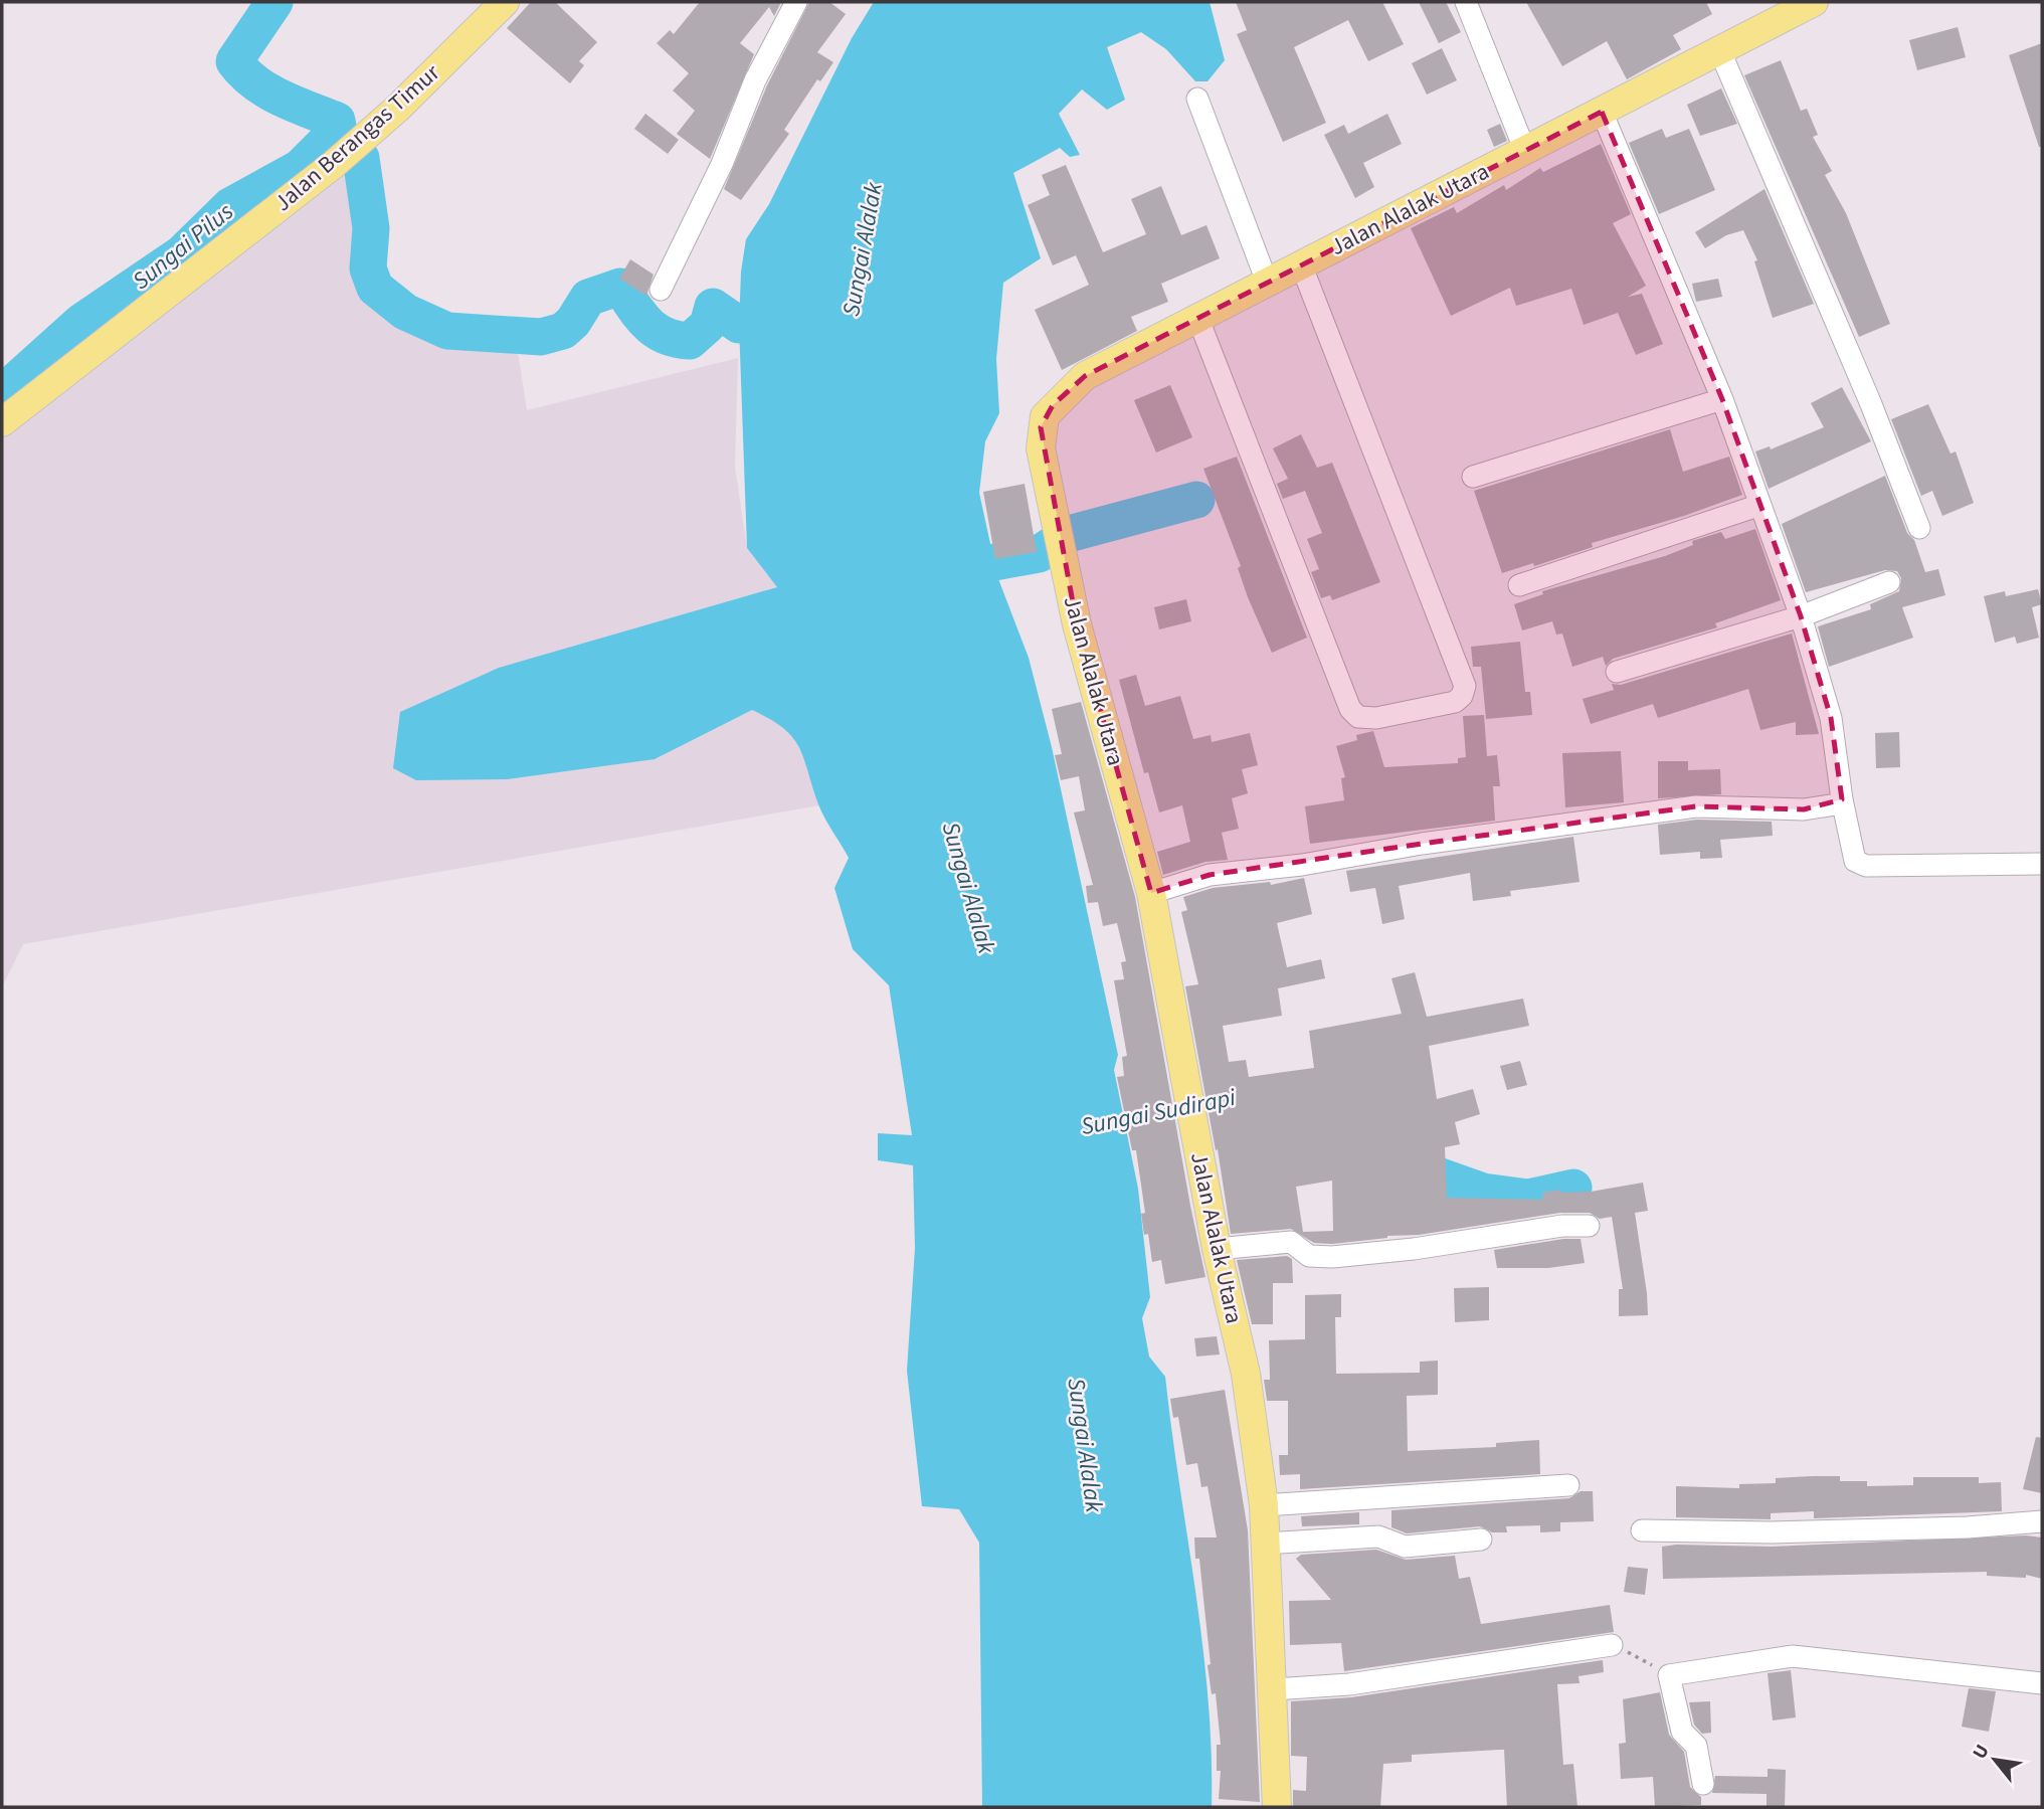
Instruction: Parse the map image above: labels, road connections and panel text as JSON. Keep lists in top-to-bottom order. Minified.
{"streets":{"main road":["Jalan Berangas Timur","Jalan Alalak Utara"]},"water":["Sungai Pilus","Sungai Alalak","Sungai Sudirapi"],"north":"top left"}
